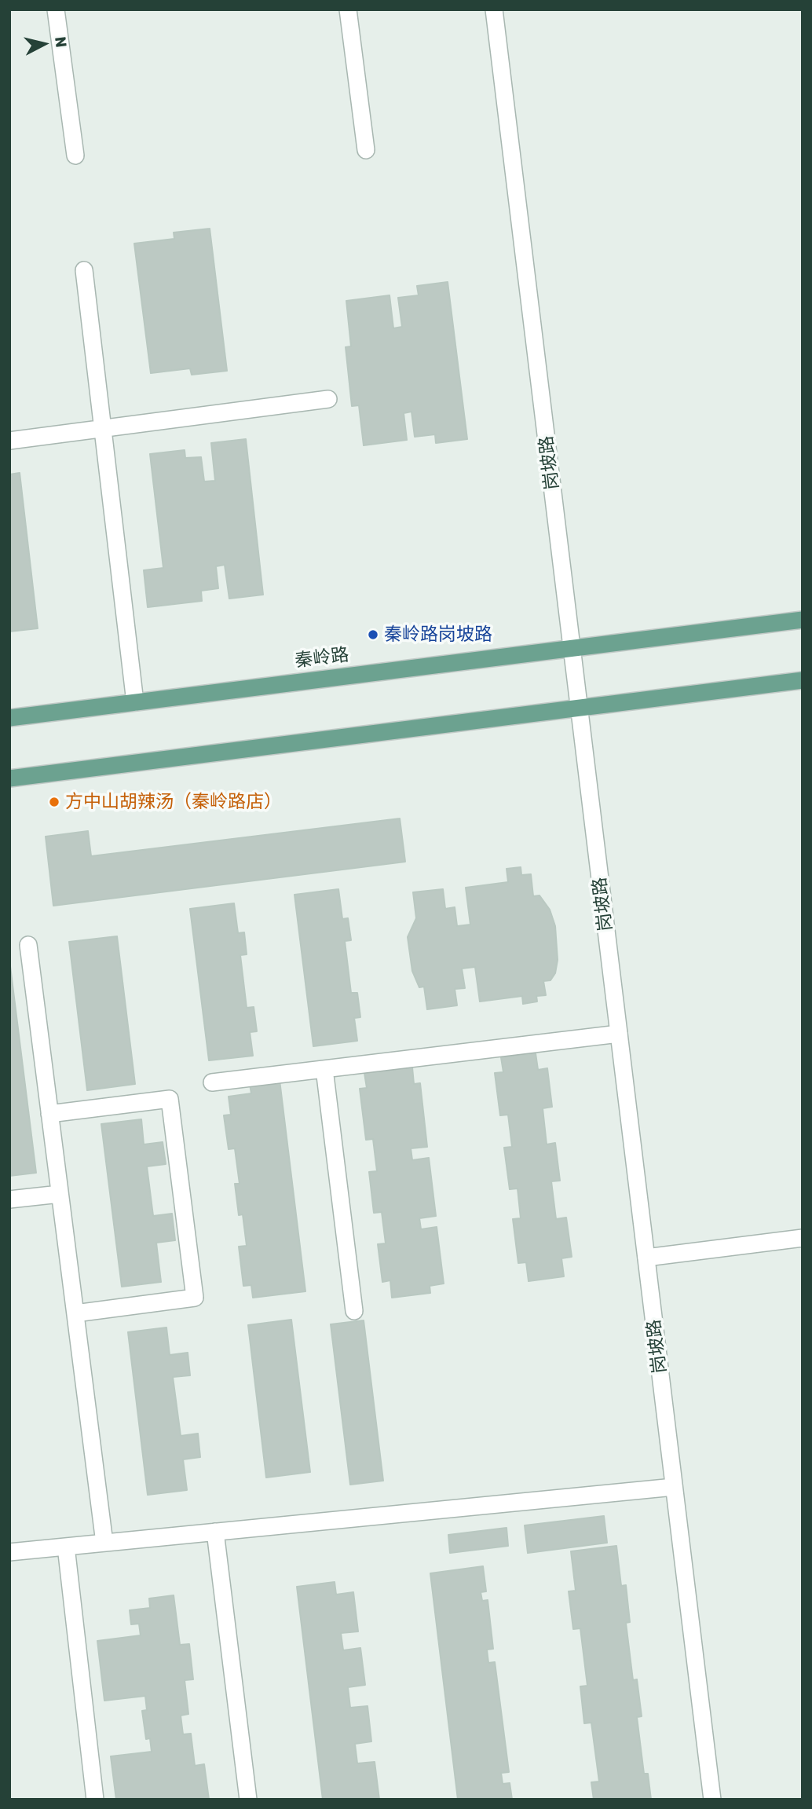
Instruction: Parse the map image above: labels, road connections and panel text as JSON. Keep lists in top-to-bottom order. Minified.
{"streets":{"main road":["秦岭路"],"street":["岗坡路"]},"crossings":[["岗坡路","秦岭路"]],"places":["秦岭路岗坡路","方中山胡辣汤（秦岭路店）"],"north":"right"}
